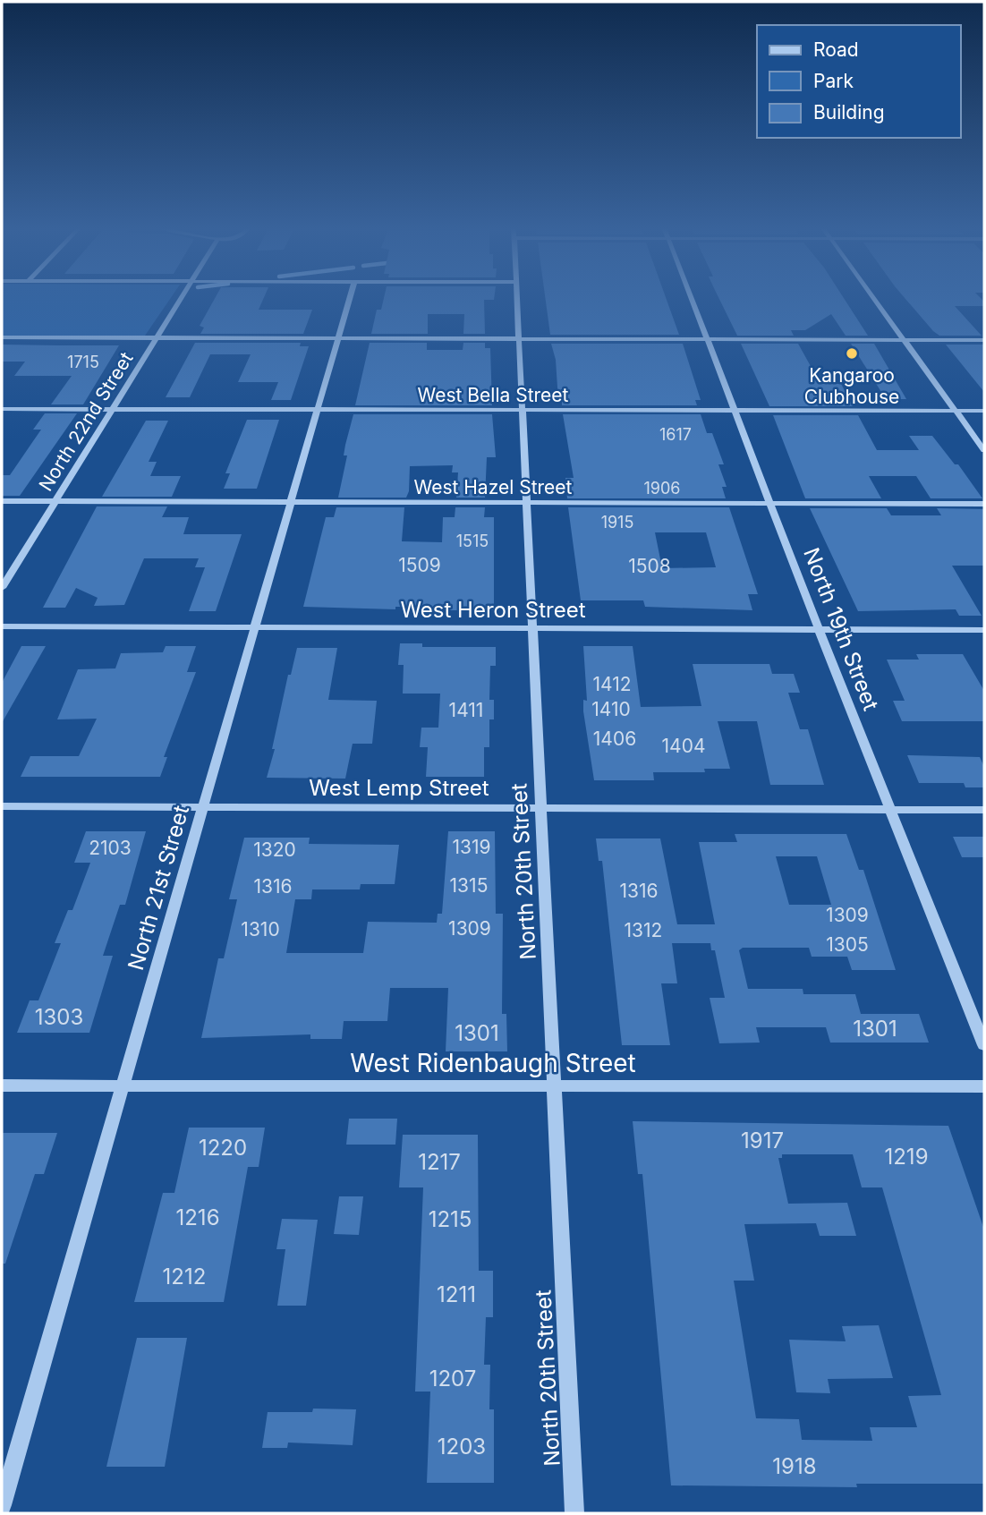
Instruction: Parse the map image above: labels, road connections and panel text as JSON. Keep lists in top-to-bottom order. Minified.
{"streets":{"street":["West Bella Street","North 22nd Street","West Hazel Street","West Heron Street","North 19th Street","West Lemp Street","North 20th Street","North 21st Street","West Ridenbaugh Street"]},"crossings":[["West Bella Street","North 22nd Street"],["West Bella Street","North 19th Street"],["West Bella Street","North 20th Street"],["West Bella Street","North 21st Street"],["North 22nd Street","West Hazel Street"],["West Hazel Street","North 19th Street"],["West Hazel Street","North 20th Street"],["West Hazel Street","North 21st Street"],["West Heron Street","North 19th Street"],["West Heron Street","North 20th Street"],["West Heron Street","North 21st Street"],["North 19th Street","West Lemp Street"],["West Lemp Street","North 20th Street"],["West Lemp Street","North 21st Street"],["North 20th Street","West Ridenbaugh Street"],["North 21st Street","West Ridenbaugh Street"]],"places":["Kangaroo Clubhouse"],"house_numbers":["1715","1617","1906","1915","1515","1509","1508","1412","1410","1411","1406","1404","1319","2103","1320","1315","1316","1316","1309","1309","1310","1312","1305","1303","1301","1301","1917","1220","1219","1217","1216","1215","1212","1211","1207","1203","1918"],"legend":["Road","Park","Building"]}
